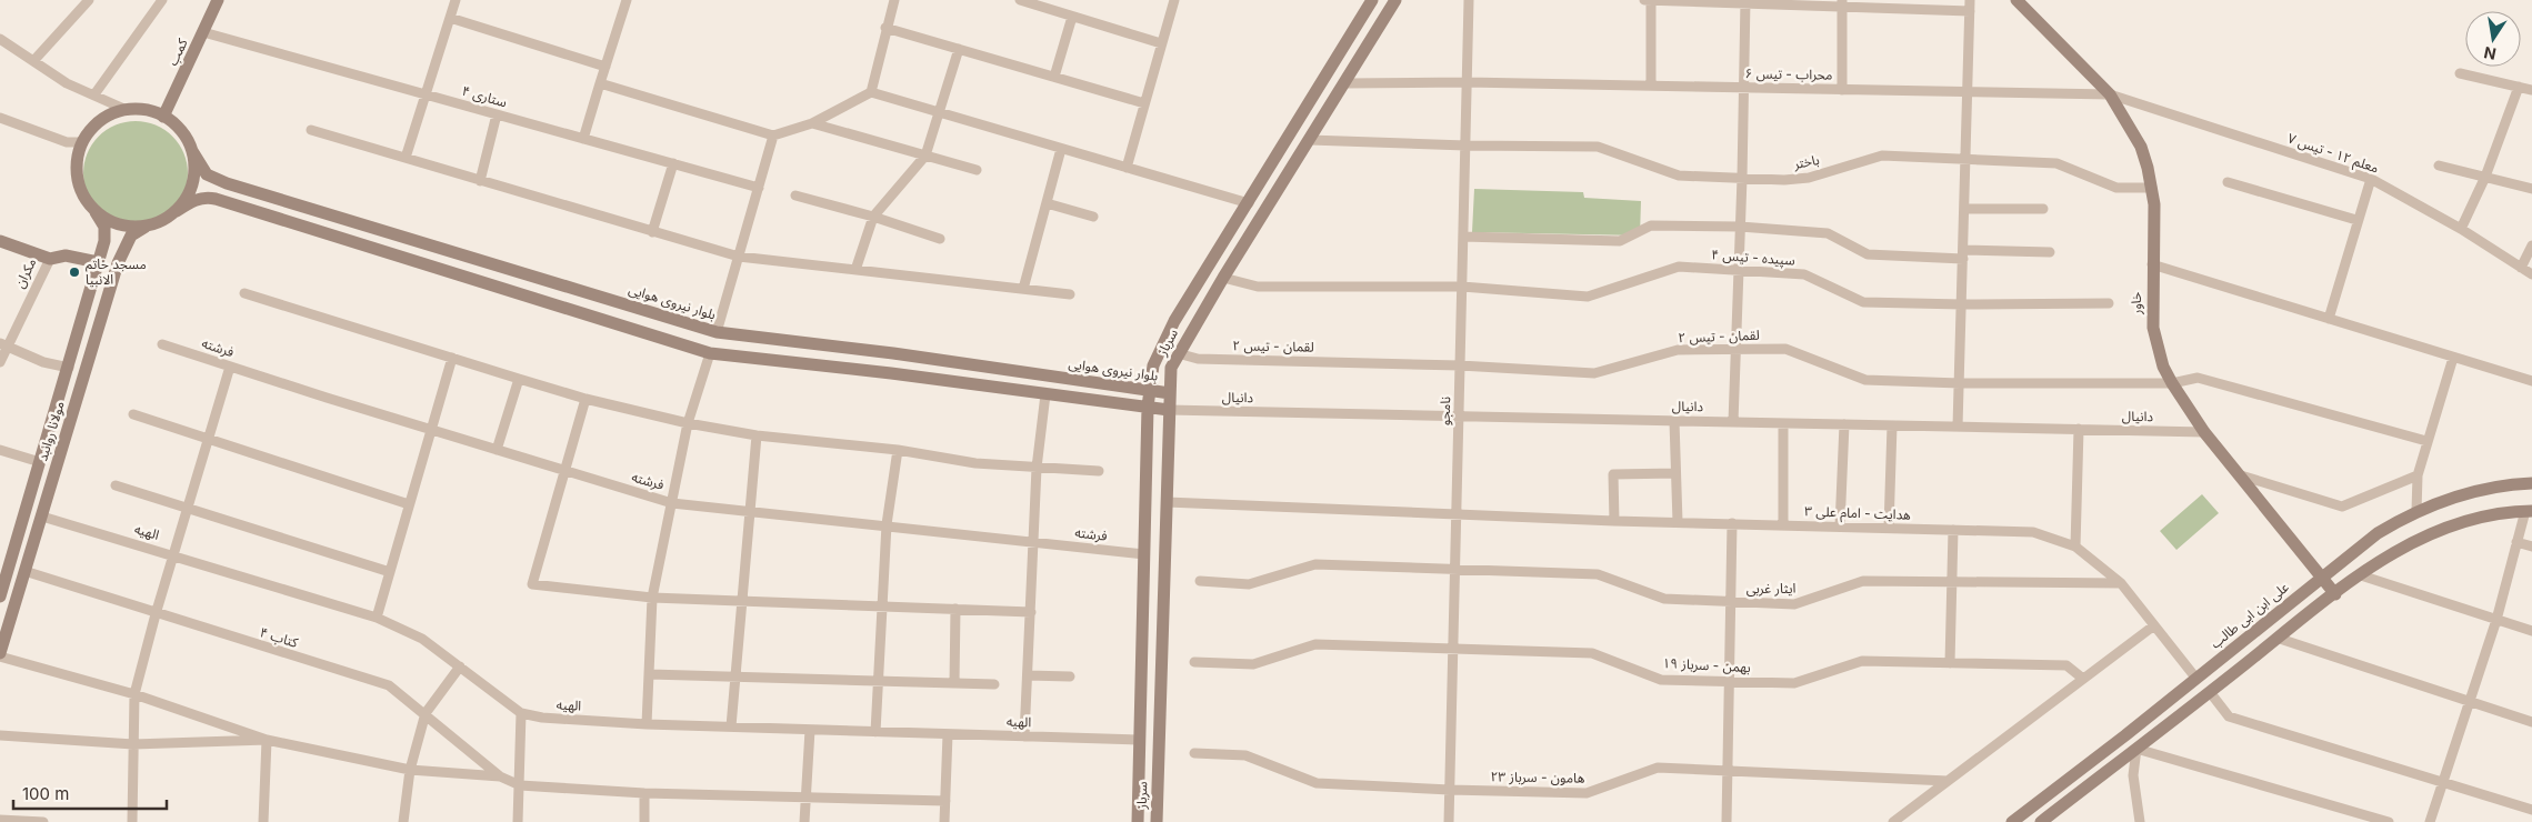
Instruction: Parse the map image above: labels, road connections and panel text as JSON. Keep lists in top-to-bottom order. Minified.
{"streets":{"street":["کمب","محراب - تیس ۶","ستاری ۴","معلم ۱۲ - تیس ۷","باختر","سپیده - تیس ۴","مکران","بلوار نیروی هوایی","خاور","لقمان - تیس ۲","سرباز","فرشته","دانیال","نامجو","مولانا روانبد","هدایت - امام علی ۳","الهیه","ایثار غربی","علی ابن ابی طالب","کتاب ۴","بهمن - سرباز ۱۹","هامون - سرباز ۲۳"]},"crossings":[["کمب","ستاری ۴"],["کمب","بلوار نیروی هوایی"],["کمب","مولانا روانبد"],["محراب - تیس ۶","معلم ۱۲ - تیس ۷"],["محراب - تیس ۶","خاور"],["محراب - تیس ۶","سرباز"],["محراب - تیس ۶","نامجو"],["معلم ۱۲ - تیس ۷","خاور"],["باختر","خاور"],["باختر","سرباز"],["باختر","نامجو"],["سپیده - تیس ۴","سرباز"],["سپیده - تیس ۴","نامجو"],["مکران","مولانا روانبد"],["بلوار نیروی هوایی","سرباز"],["بلوار نیروی هوایی","مولانا روانبد"],["خاور","لقمان - تیس ۲"],["خاور","دانیال"],["خاور","علی ابن ابی طالب"],["لقمان - تیس ۲","سرباز"],["لقمان - تیس ۲","نامجو"],["سرباز","فرشته"],["سرباز","دانیال"],["سرباز","هدایت - امام علی ۳"],["سرباز","الهیه"],["دانیال","نامجو"],["نامجو","هدایت - امام علی ۳"],["نامجو","ایثار غربی"],["نامجو","بهمن - سرباز ۱۹"],["نامجو","هامون - سرباز ۲۳"],["مولانا روانبد","الهیه"],["مولانا روانبد","کتاب ۴"],["هدایت - امام علی ۳","ایثار غربی"],["هدایت - امام علی ۳","علی ابن ابی طالب"]],"places":["مسجد خاتم الانبیا"],"scale_bar":"100 m","north":"bottom"}
